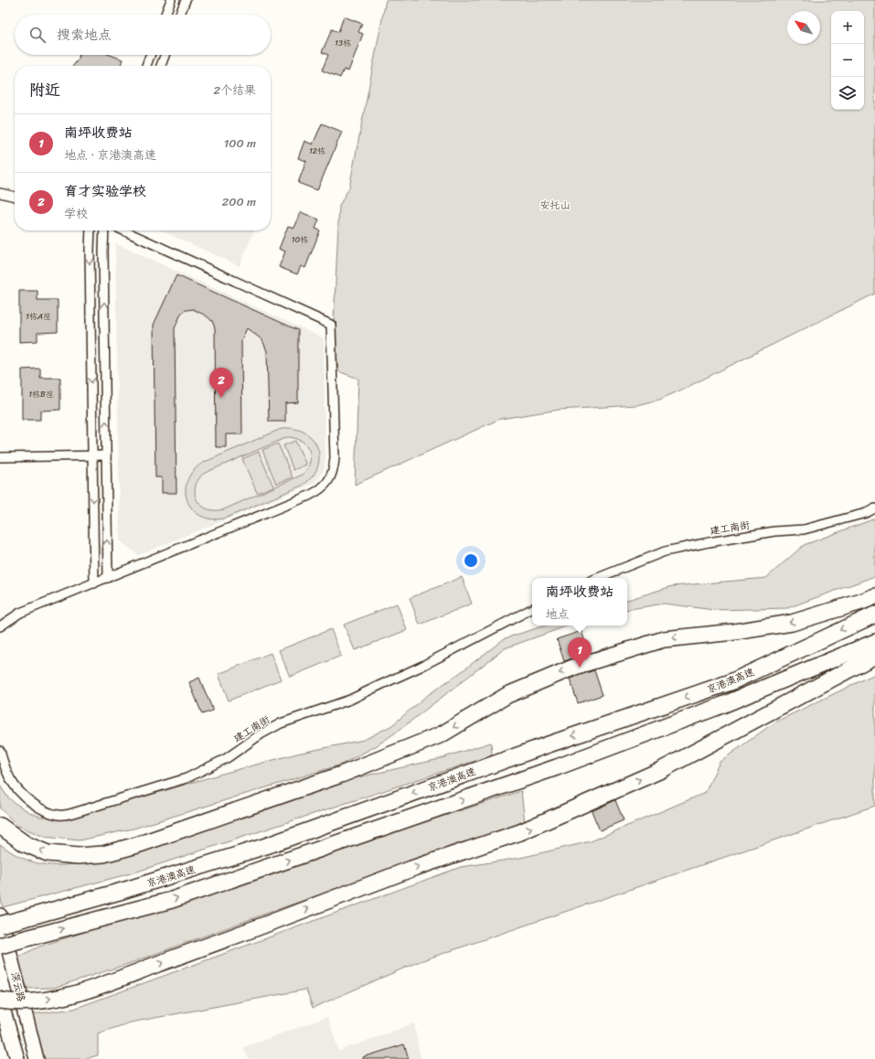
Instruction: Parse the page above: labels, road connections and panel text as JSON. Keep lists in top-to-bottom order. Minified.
{"streets":{"highway":["京港澳高速"],"main road":["深云路"],"street":["建工南街"]},"parks":["安托山"],"house_numbers":["13栋","12栋","10栋","1栋A座","1栋B座"],"north":"top left","page":{"map_buttons":["+","−"],"search":"搜索地点","heading":["附近","2个结果"],"list":[{"mark":"1","name":"南坪收费站","note":"地点 · 京港澳高速","value":"100 m"},{"mark":"2","name":"育才实验学校","note":"学校","value":"200 m"}],"pins":["2","1"],"popup":["南坪收费站","地点"]}}
